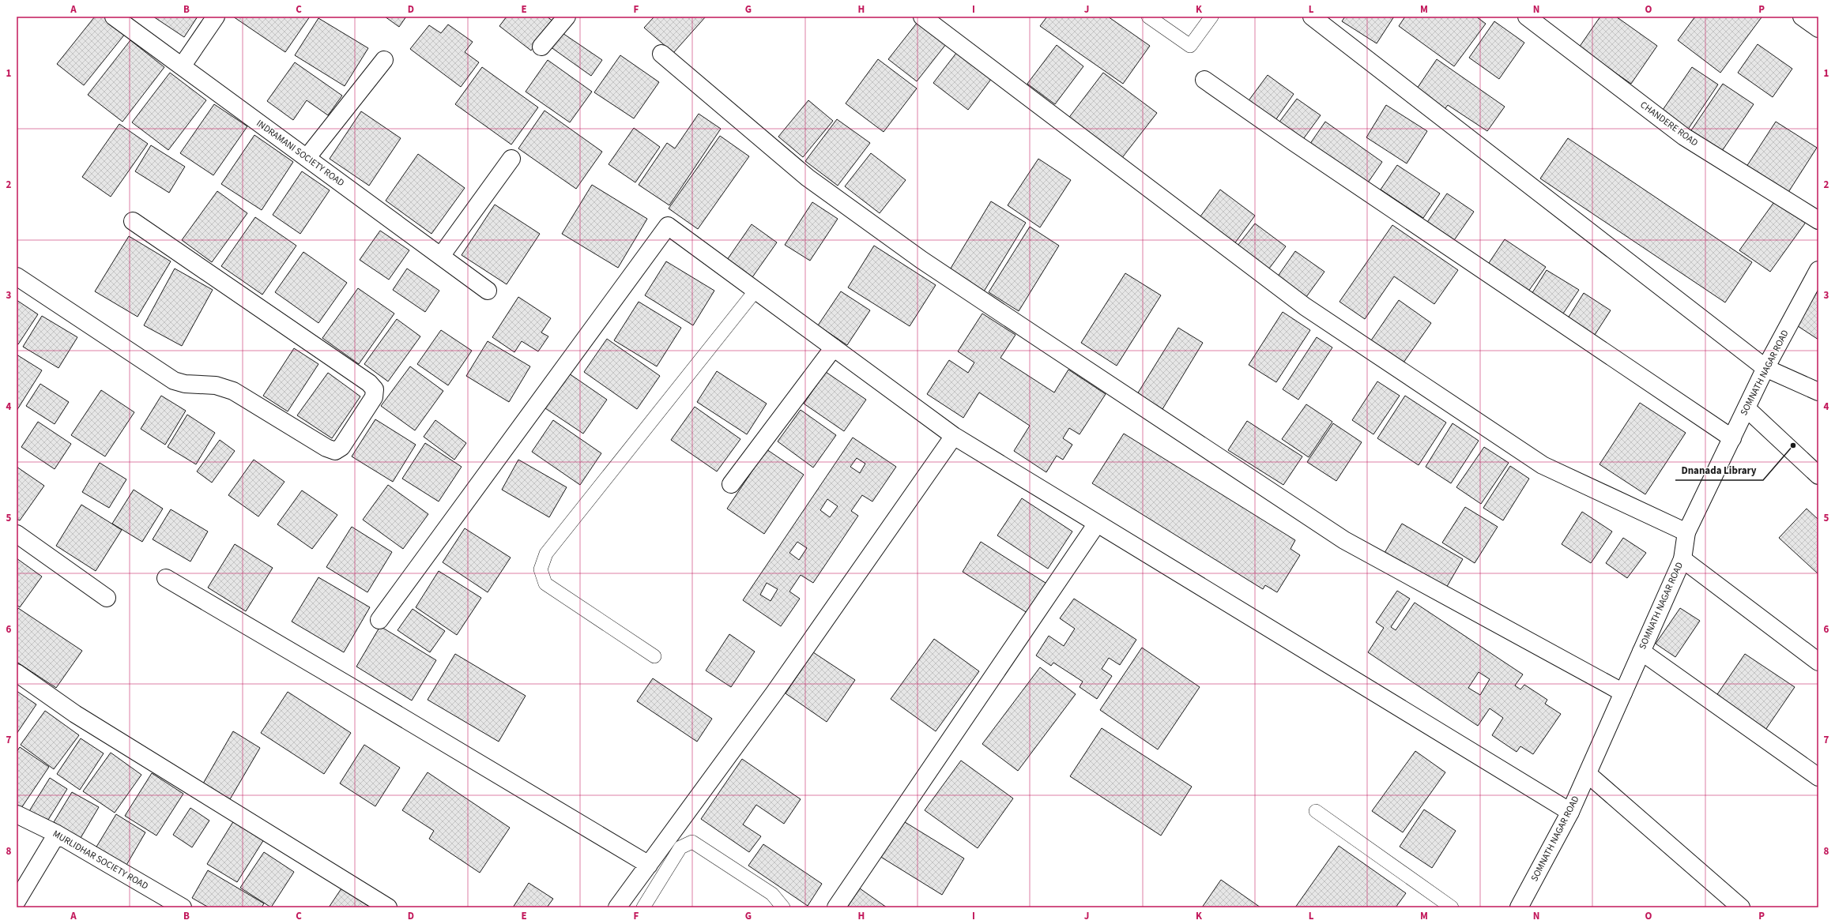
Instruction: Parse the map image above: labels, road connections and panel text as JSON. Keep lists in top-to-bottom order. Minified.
{"streets":{"street":["CHANDERE ROAD","INDRAMANI SOCIETY ROAD","SOMNATH NAGAR ROAD","MURLIDHAR SOCIETY ROAD"]},"places":["Dnanada Library"],"grid":{"columns":["A","B","C","D","E","F","G","H","I","J","K","L","M","N","O","P"],"rows":["1","2","3","4","5","6","7","8"]}}
